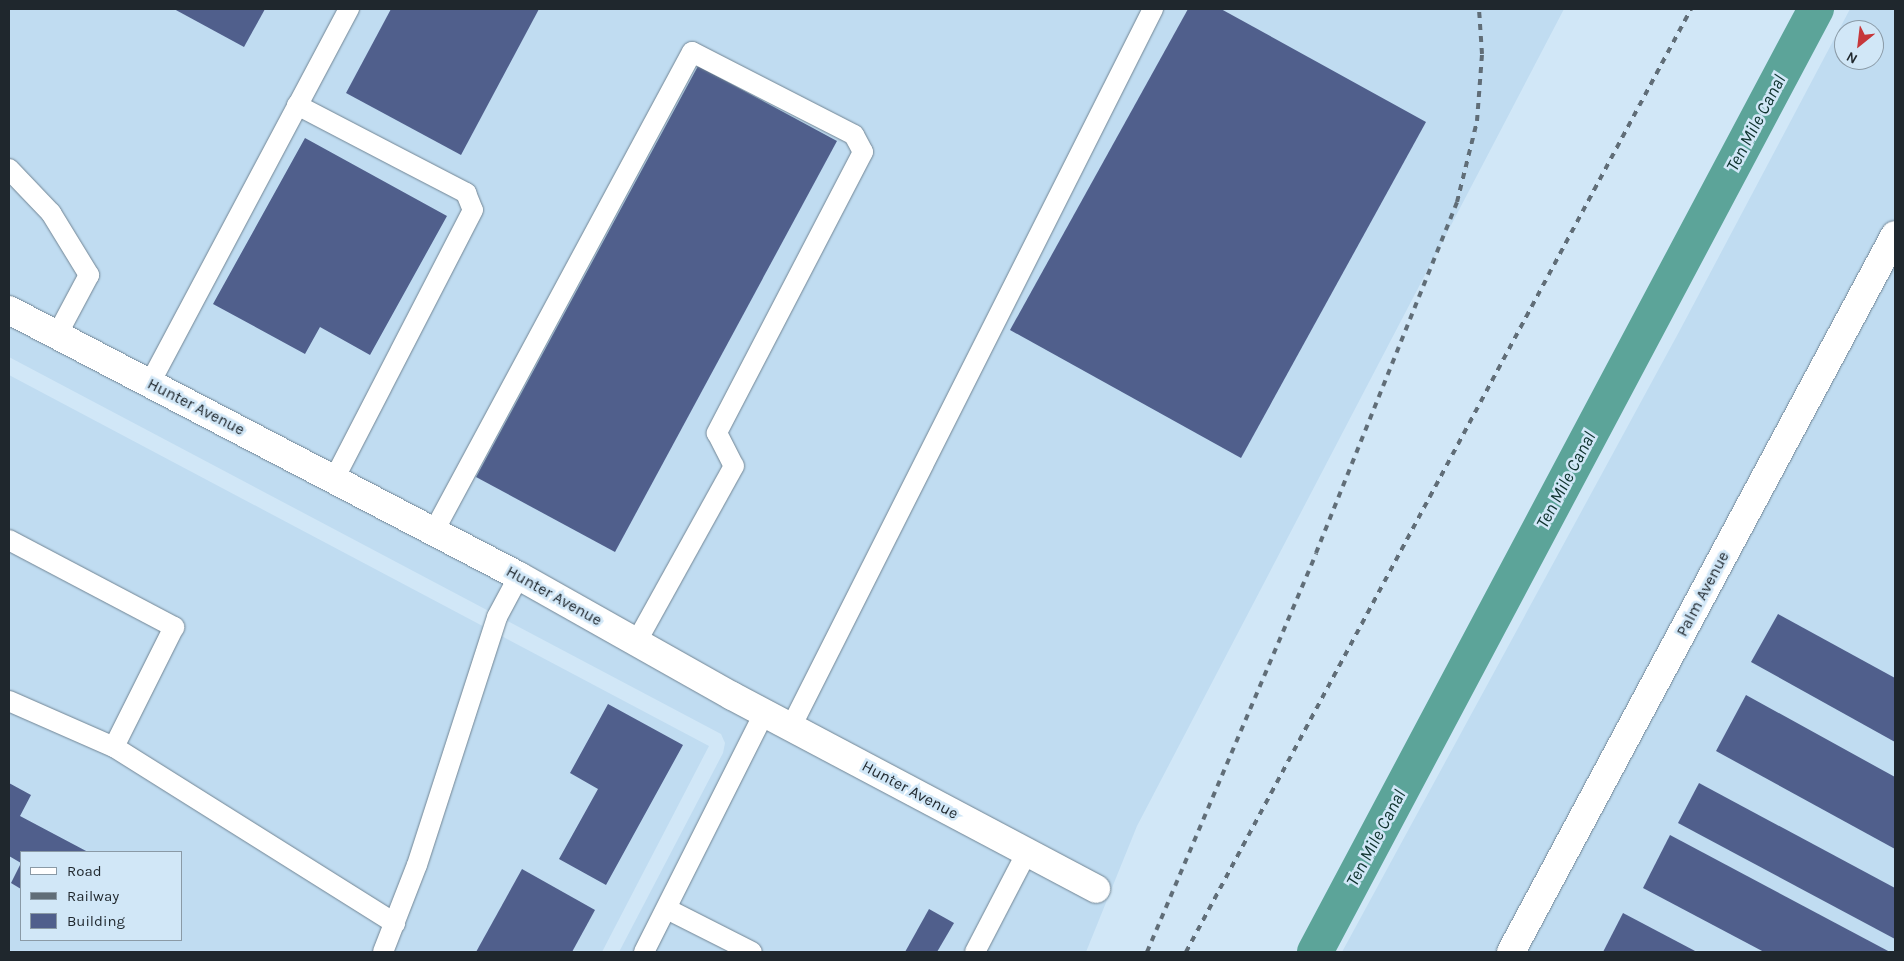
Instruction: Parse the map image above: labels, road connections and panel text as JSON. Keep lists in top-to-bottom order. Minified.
{"streets":{"street":["Hunter Avenue","Palm Avenue"]},"water":["Ten Mile Canal"],"legend":["Road","Railway","Building"],"north":"bottom left"}
